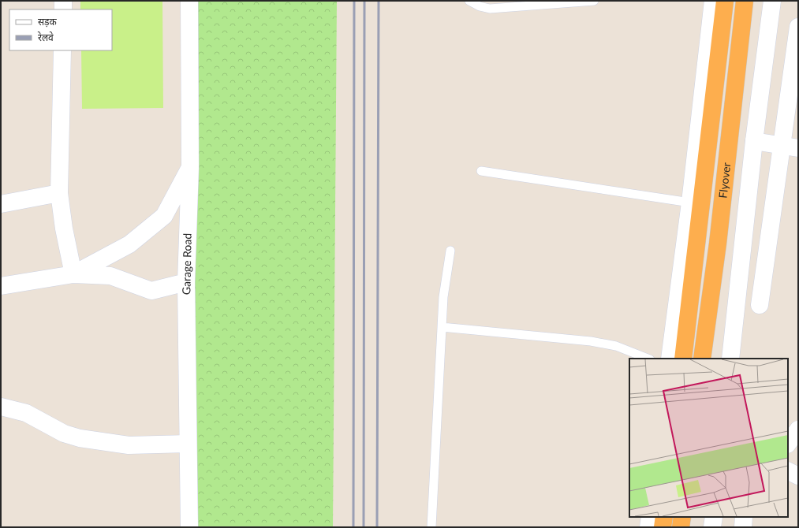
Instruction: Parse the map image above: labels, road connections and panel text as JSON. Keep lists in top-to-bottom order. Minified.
{"streets":{"highway":["Flyover"],"street":["Garage Road"]},"legend":["सड़क","रेलवे"]}
